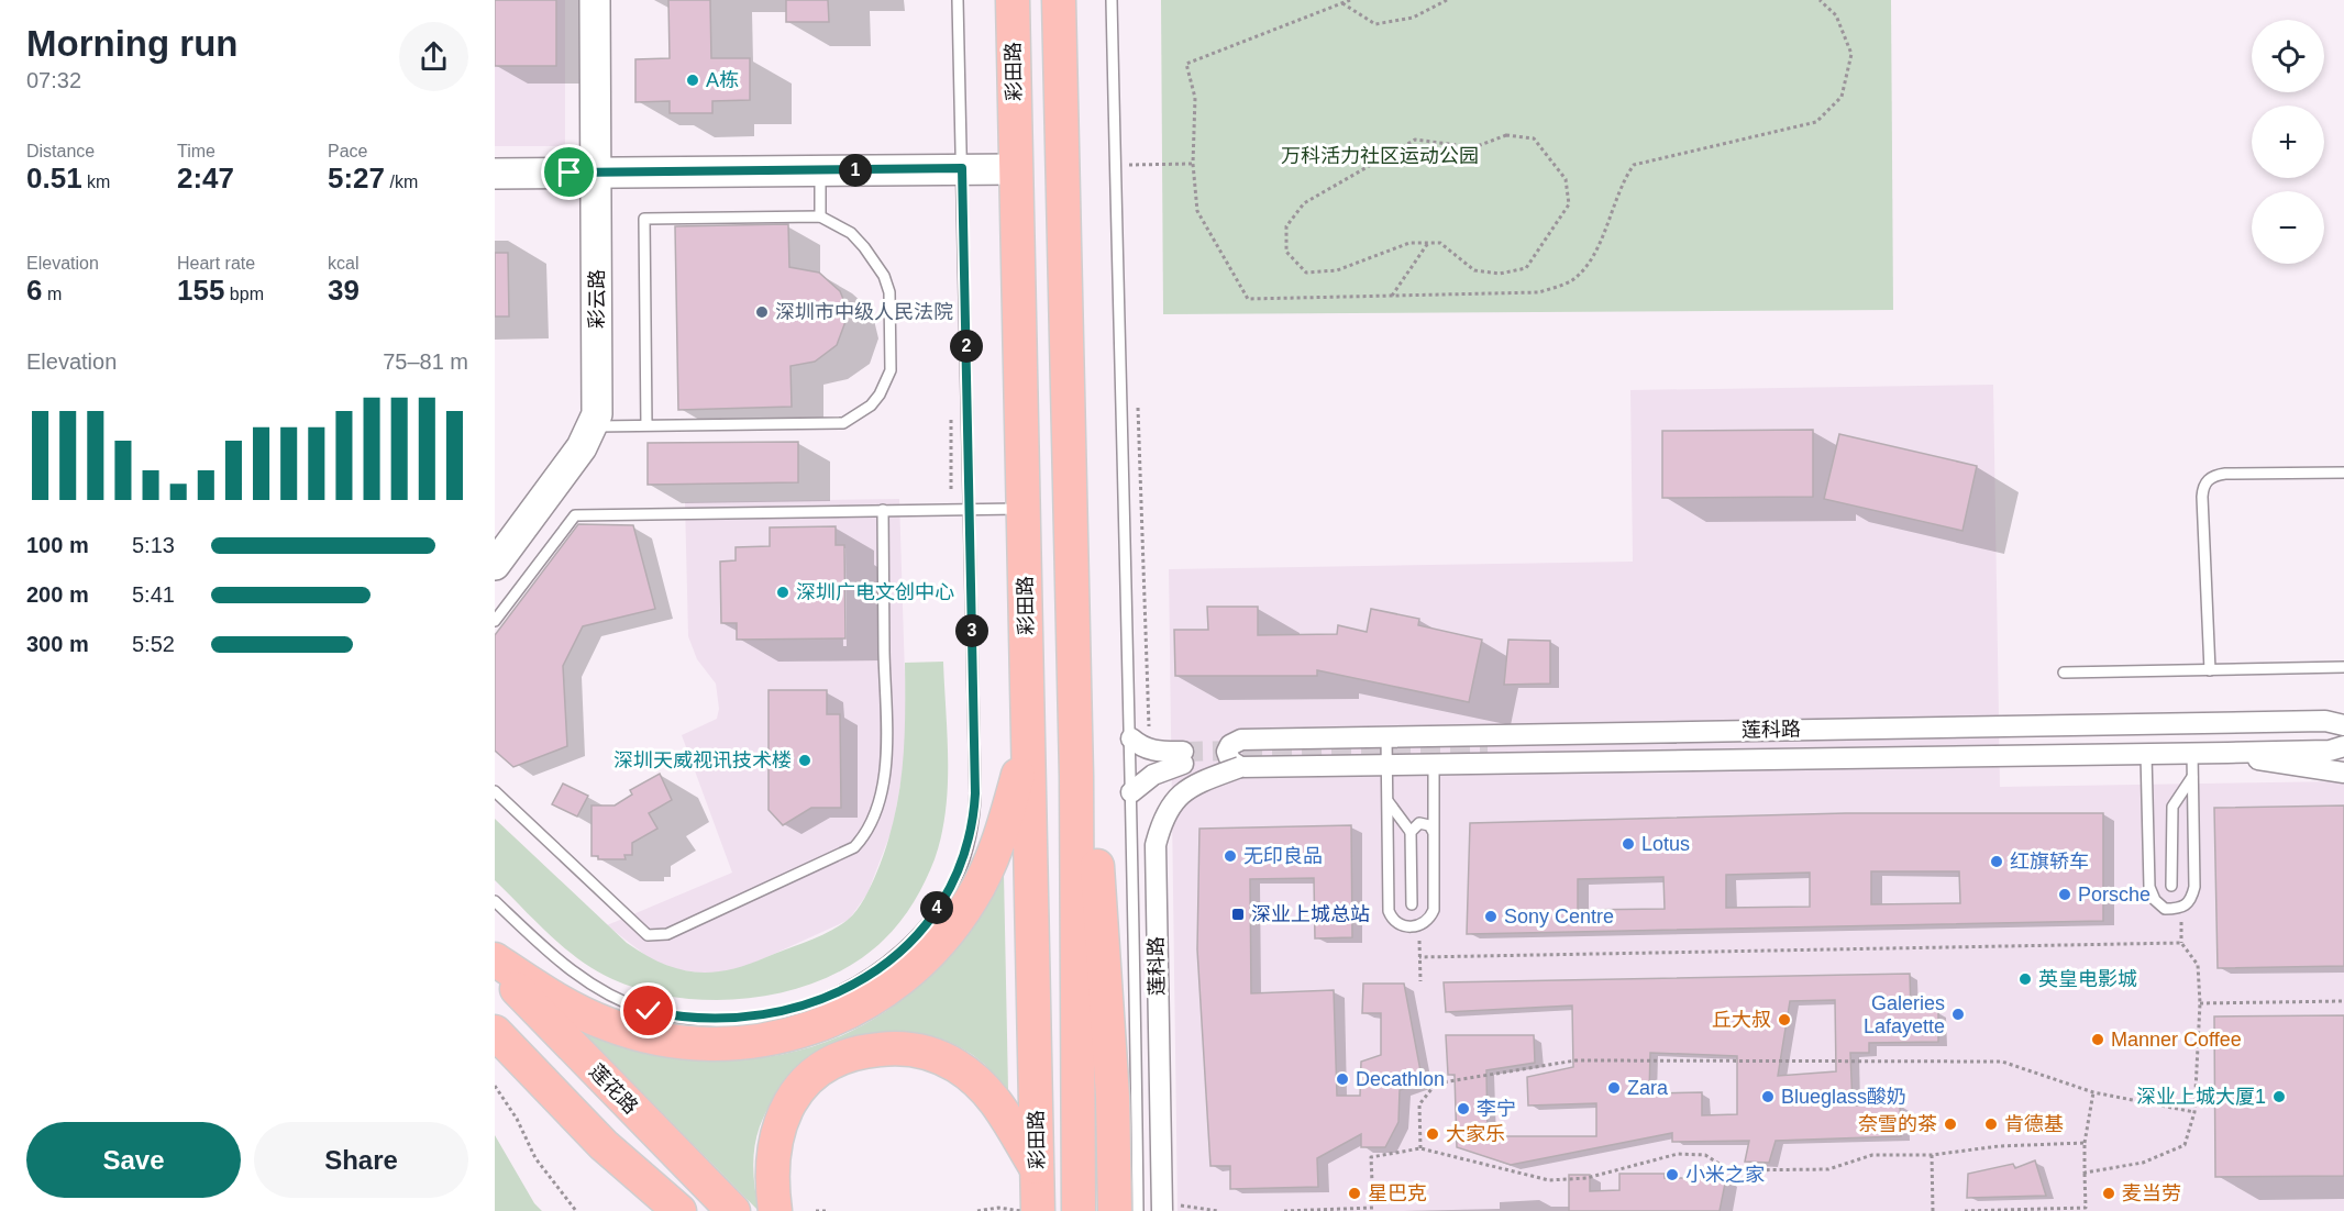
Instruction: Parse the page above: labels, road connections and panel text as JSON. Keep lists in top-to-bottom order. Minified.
{"streets":{"main road":["彩田路","莲花路"],"street":["彩云路","莲科路"]},"parks":["万科活力社区运动公园"],"places":{"other":["A栋","深圳市中级人民法院","深圳广电文创中心","深圳天威视讯技术楼","Lotus","无印良品","红旗轿车","Porsche","Sony Centre","英皇电影城","Galeries Lafayette","丘大叔","Manner Coffee","Decathlon","Zara","Blueglass酸奶","深业上城大厦1","李宁","奈雪的茶","肯德基","大家乐","小米之家","星巴克","麦当劳"],"transit":["深业上城总站"]},"page":{"heading":["Morning run","07:32"],"map_buttons":["+","−"],"stats":[["Distance","0.51 km"],["Time","2:47"],["Pace","5:27 /km"],["Elevation","6 m"],["Heart rate","155 bpm"],["kcal","39"]],"pins":["1","2","3","4"],"chart":["Elevation","75–81 m"],"list":[{"name":"100 m","note":"5:13"},{"name":"200 m","note":"5:41"},{"name":"300 m","note":"5:52"}],"buttons":["Save","Share"]}}
